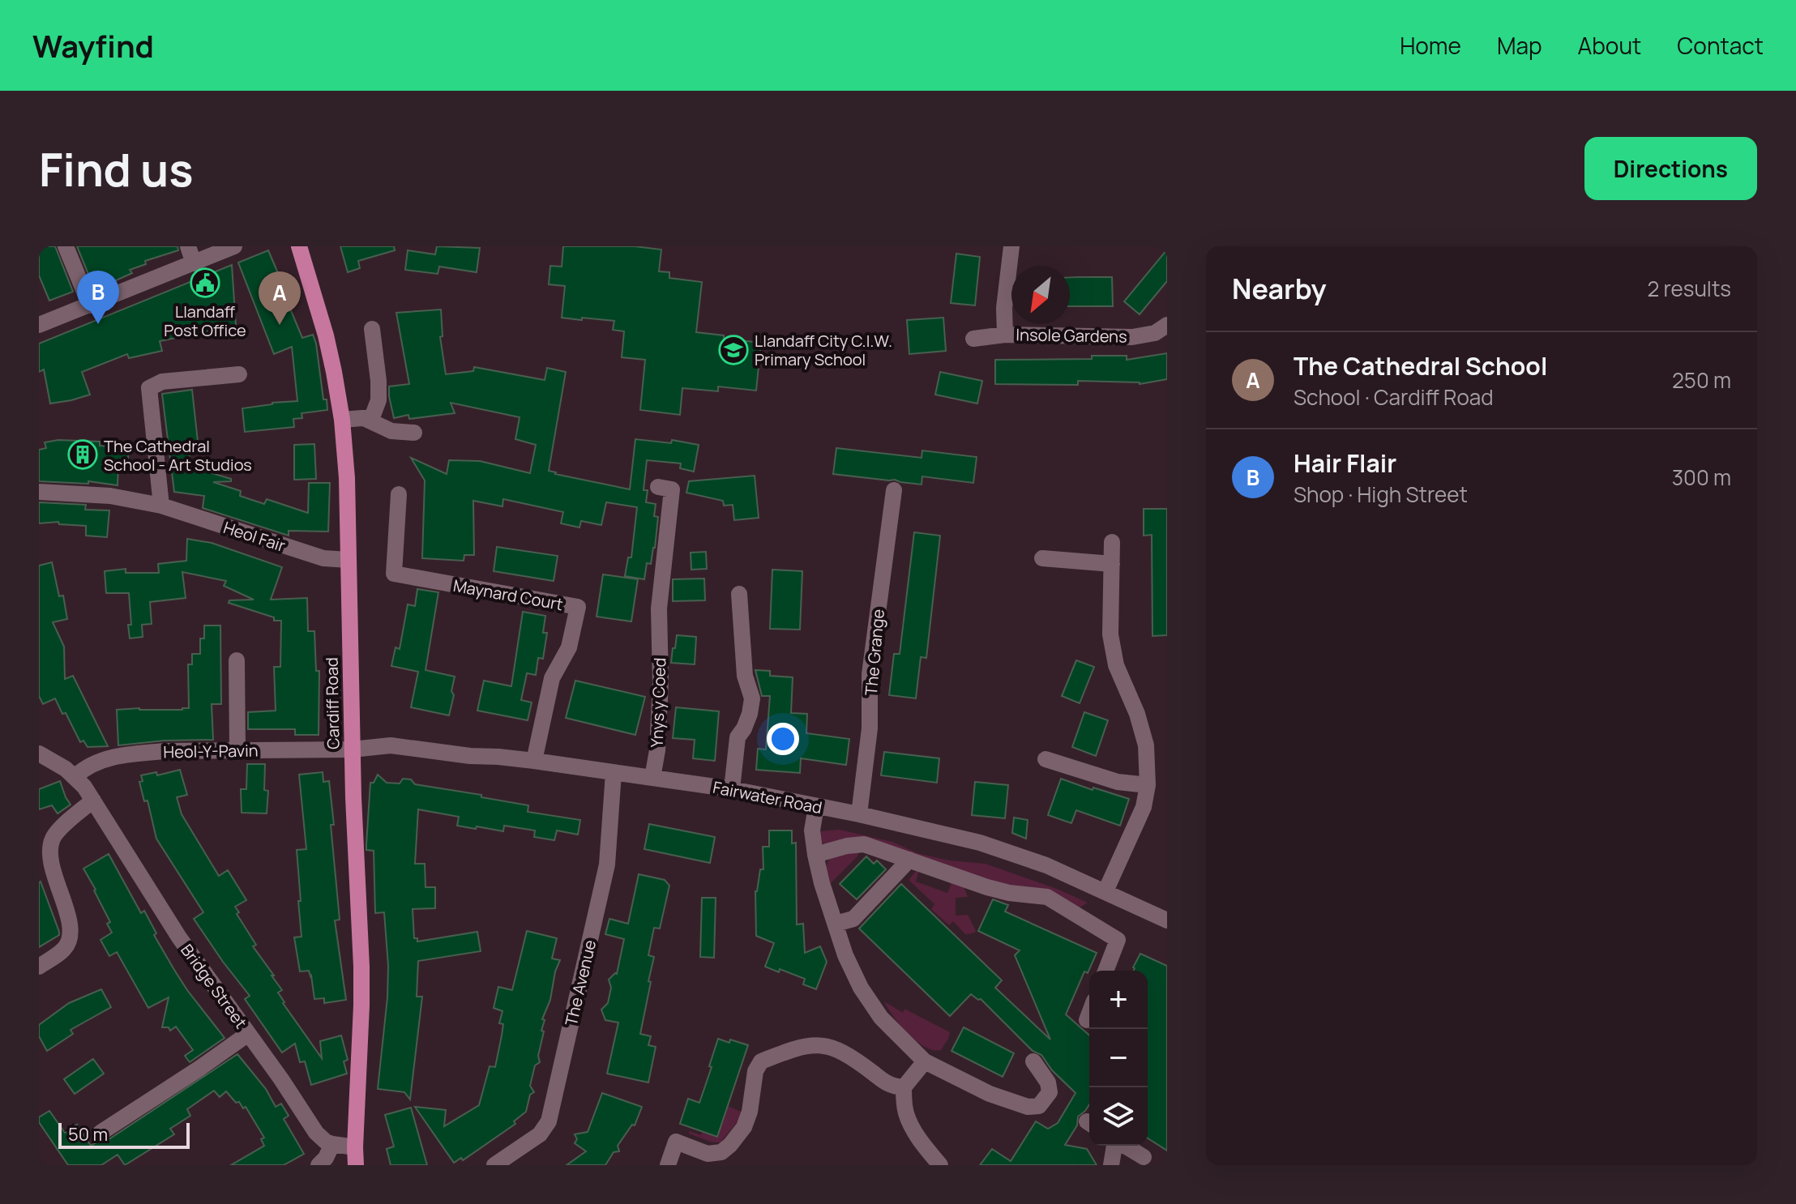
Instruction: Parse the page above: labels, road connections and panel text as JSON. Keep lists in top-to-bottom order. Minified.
{"streets":{"main road":["Cardiff Road"],"street":["Insole Gardens","Heol Fair","Maynard Court","The Grange","Ynys y Coed","Heol-Y-Pavin","Fairwater Road","The Avenue","Bridge Street"]},"crossings":[["Heol Fair","Cardiff Road"],["Maynard Court","Fairwater Road"],["The Grange","Fairwater Road"],["Ynys y Coed","Fairwater Road"],["Cardiff Road","Heol-Y-Pavin"],["Cardiff Road","Fairwater Road"],["Heol-Y-Pavin","Fairwater Road"],["Heol-Y-Pavin","Bridge Street"],["Fairwater Road","The Avenue"]],"places":{"public building":["Llandaff Post Office"],"school or university":["Llandaff City C.I.W. Primary School"],"building":["The Cathedral School - Art Studios"]},"scale_bar":"50 m","north":"bottom left","page":{"header":"Wayfind","nav":["Home","Map","About","Contact"],"buttons":"Directions","title":"Find us","heading":["Nearby","2 results"],"pins":["B","A"],"list":[{"mark":"A","name":"The Cathedral School","note":"School · Cardiff Road","value":"250 m"},{"mark":"B","name":"Hair Flair","note":"Shop · High Street","value":"300 m"}],"map_buttons":["+","−"],"scale":"50 m"}}
